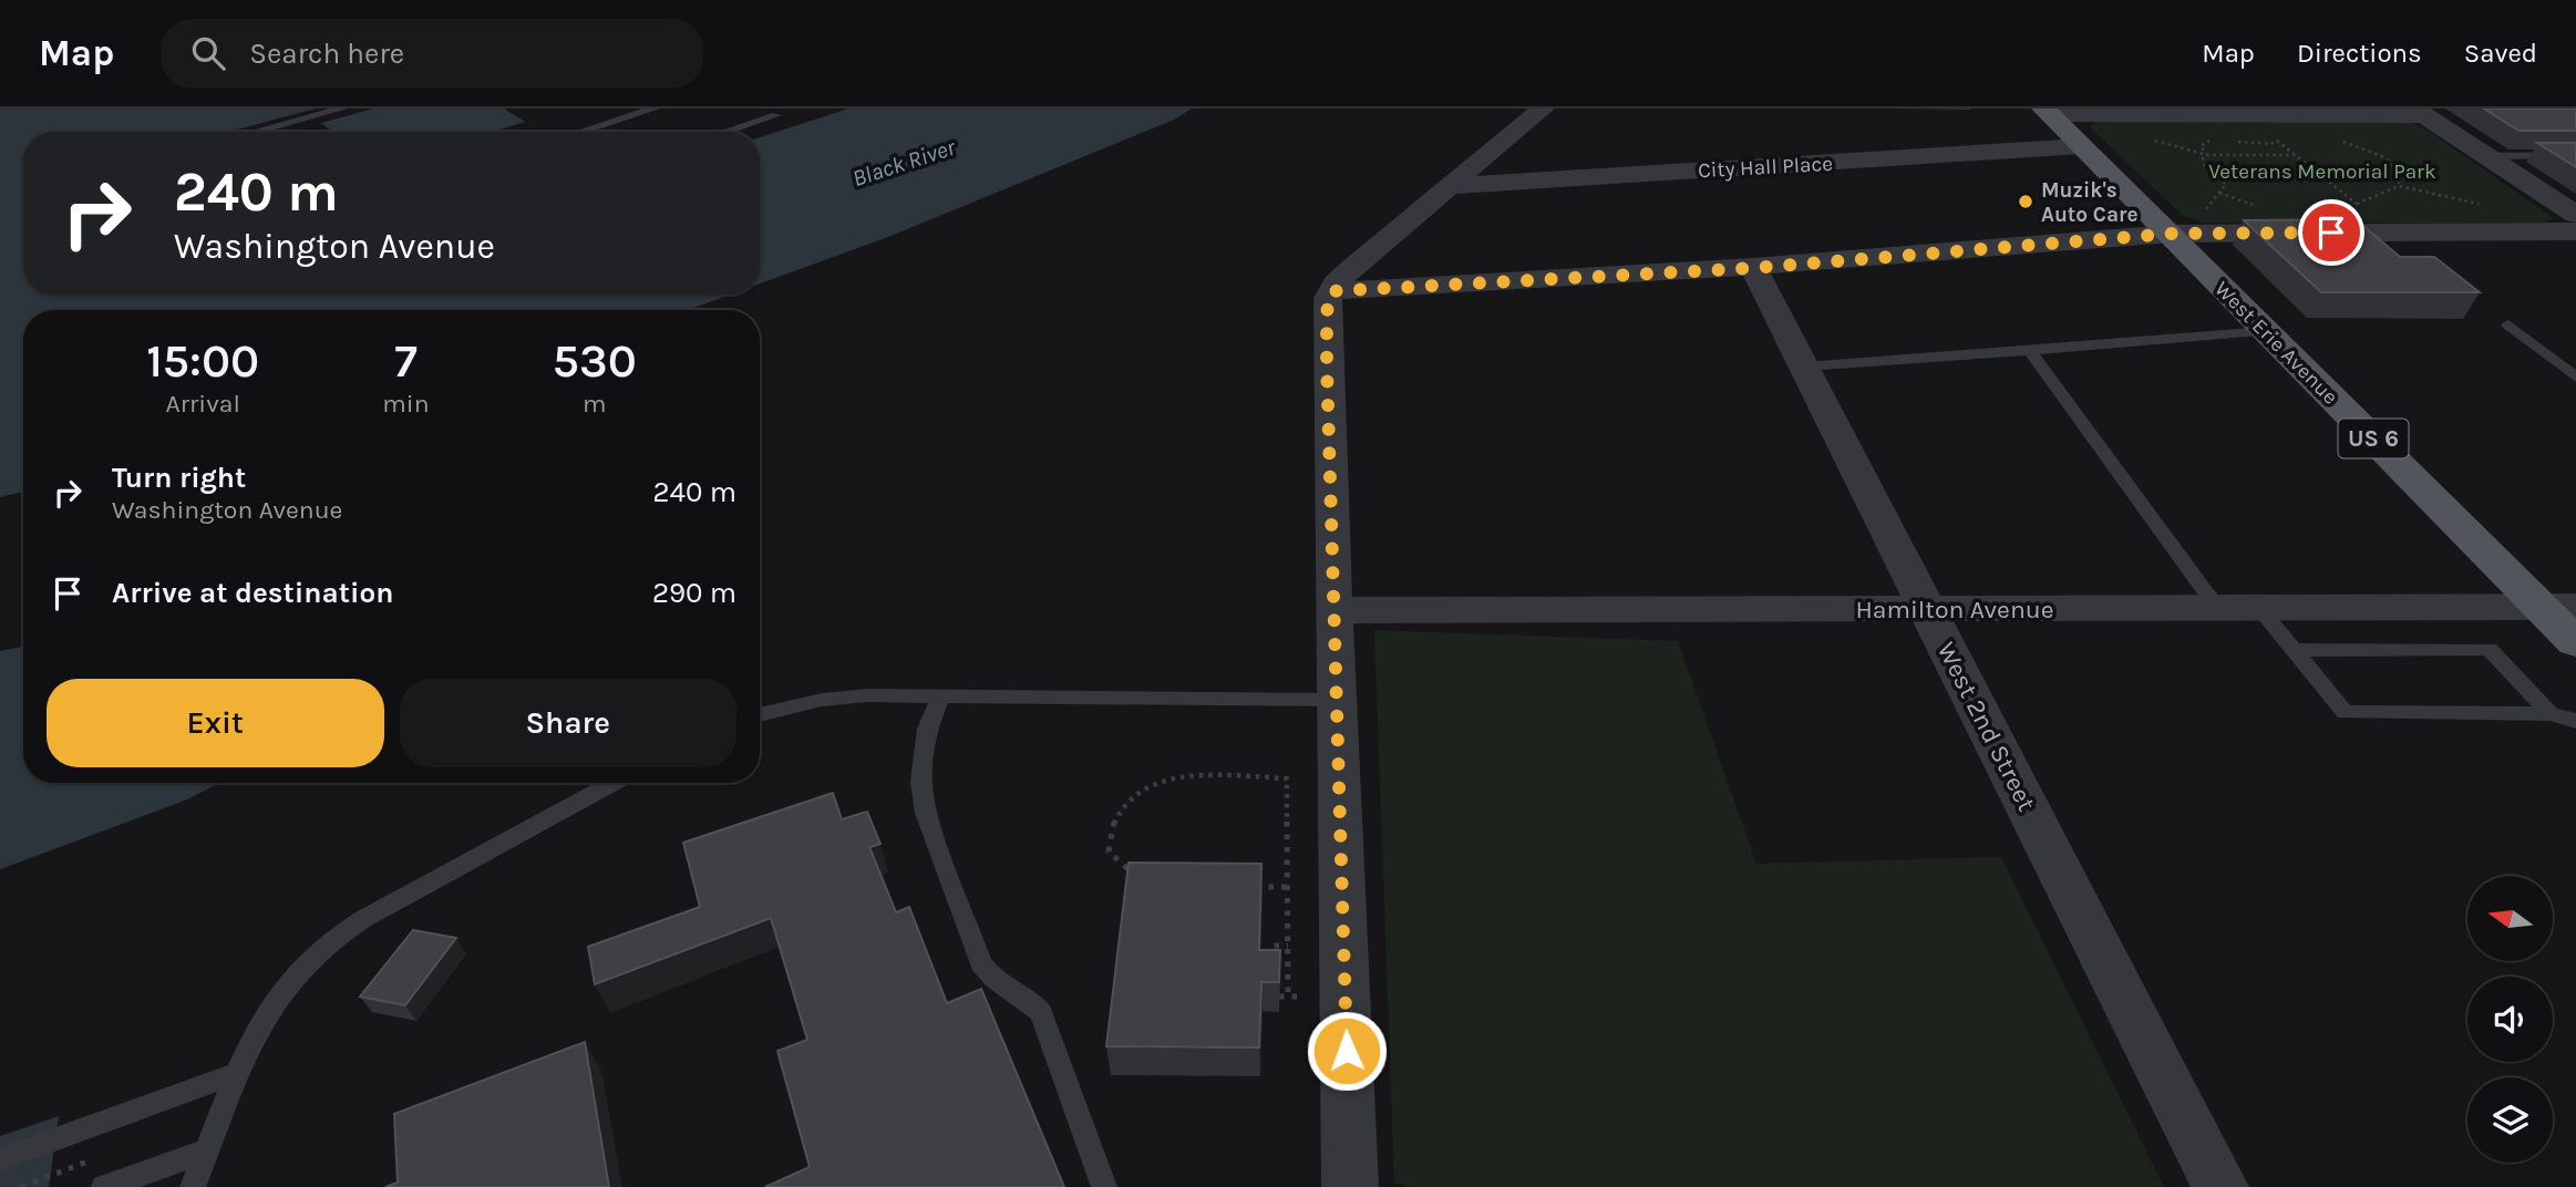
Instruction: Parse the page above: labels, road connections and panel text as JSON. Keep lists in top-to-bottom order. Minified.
{"streets":{"main road":["West Erie Avenue","US 6"],"street":["City Hall Place","Hamilton Avenue","West 2nd Street"]},"crossings":[["City Hall Place","West Erie Avenue"],["West Erie Avenue","Hamilton Avenue"],["Hamilton Avenue","West 2nd Street"]],"water":["Black River"],"parks":["Veterans Memorial Park"],"places":["Muzik's Auto Care"],"north":"left","page":{"header":"Map","search":"Search here","nav":["Map","Directions","Saved"],"turn":["240 m","Washington Avenue"],"eta":["15:00","Arrival","7","min","530","m"],"list":[{"name":"Turn right","note":"Washington Avenue","value":"240 m"},{"name":"Arrive at destination","value":"290 m"}],"buttons":["Exit","Share"]}}
